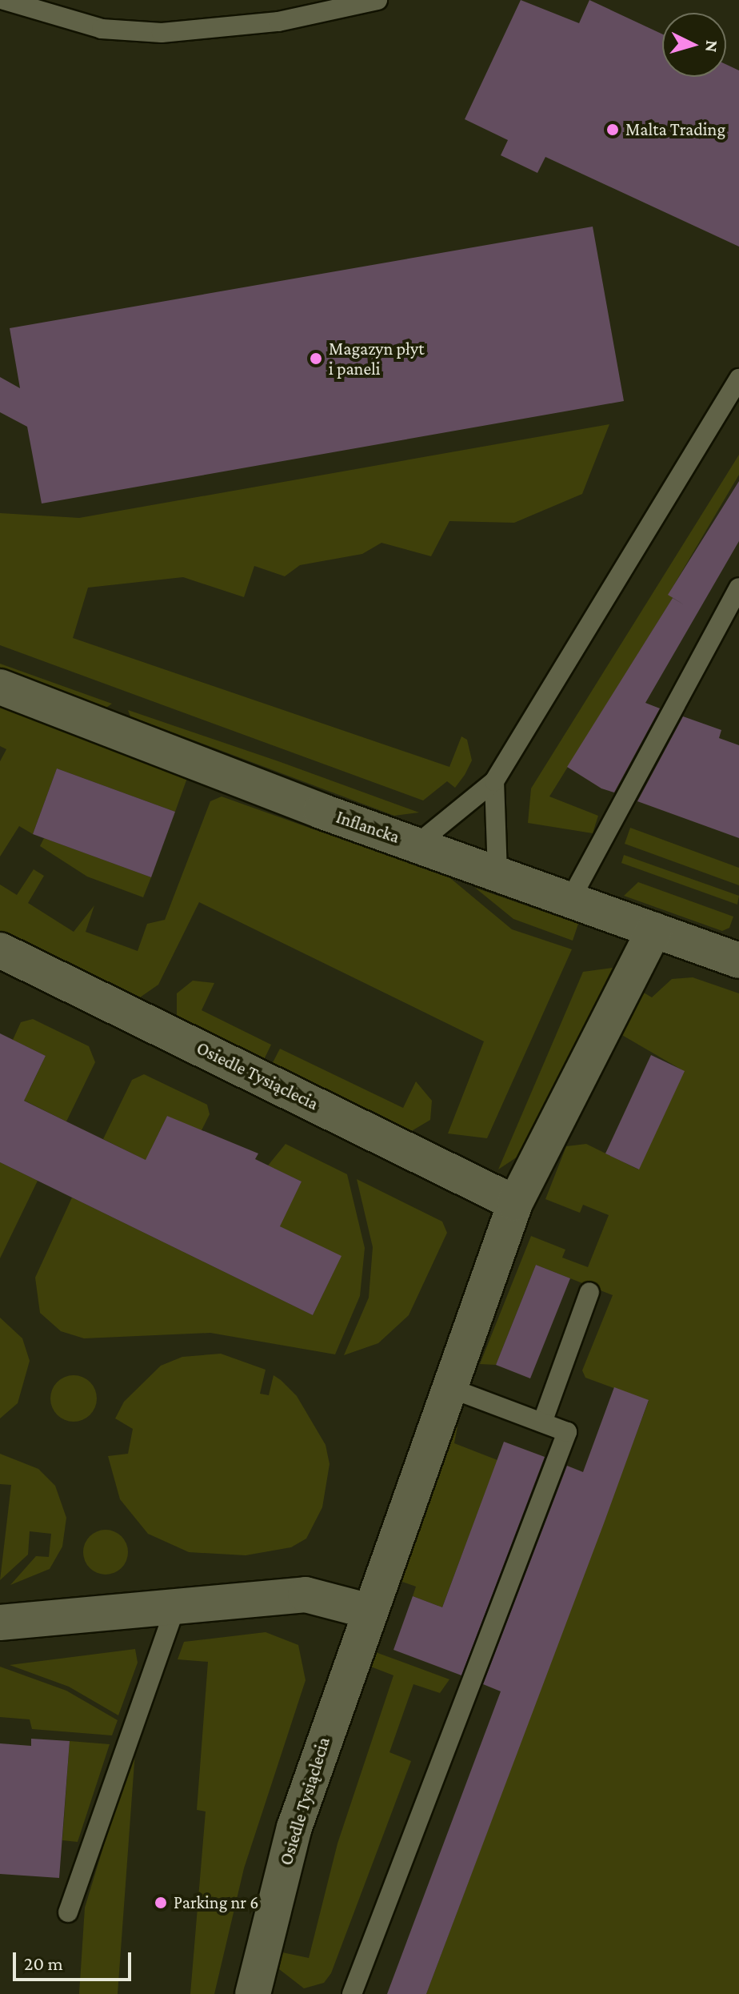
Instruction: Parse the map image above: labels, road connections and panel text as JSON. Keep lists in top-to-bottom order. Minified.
{"streets":{"street":["Inflancka","Osiedle Tysiąclecia"]},"crossings":[["Inflancka","Osiedle Tysiąclecia"]],"places":["Malta Trading","Magazyn płyt i paneli","Parking nr 6"],"scale_bar":"20 m","north":"right"}
